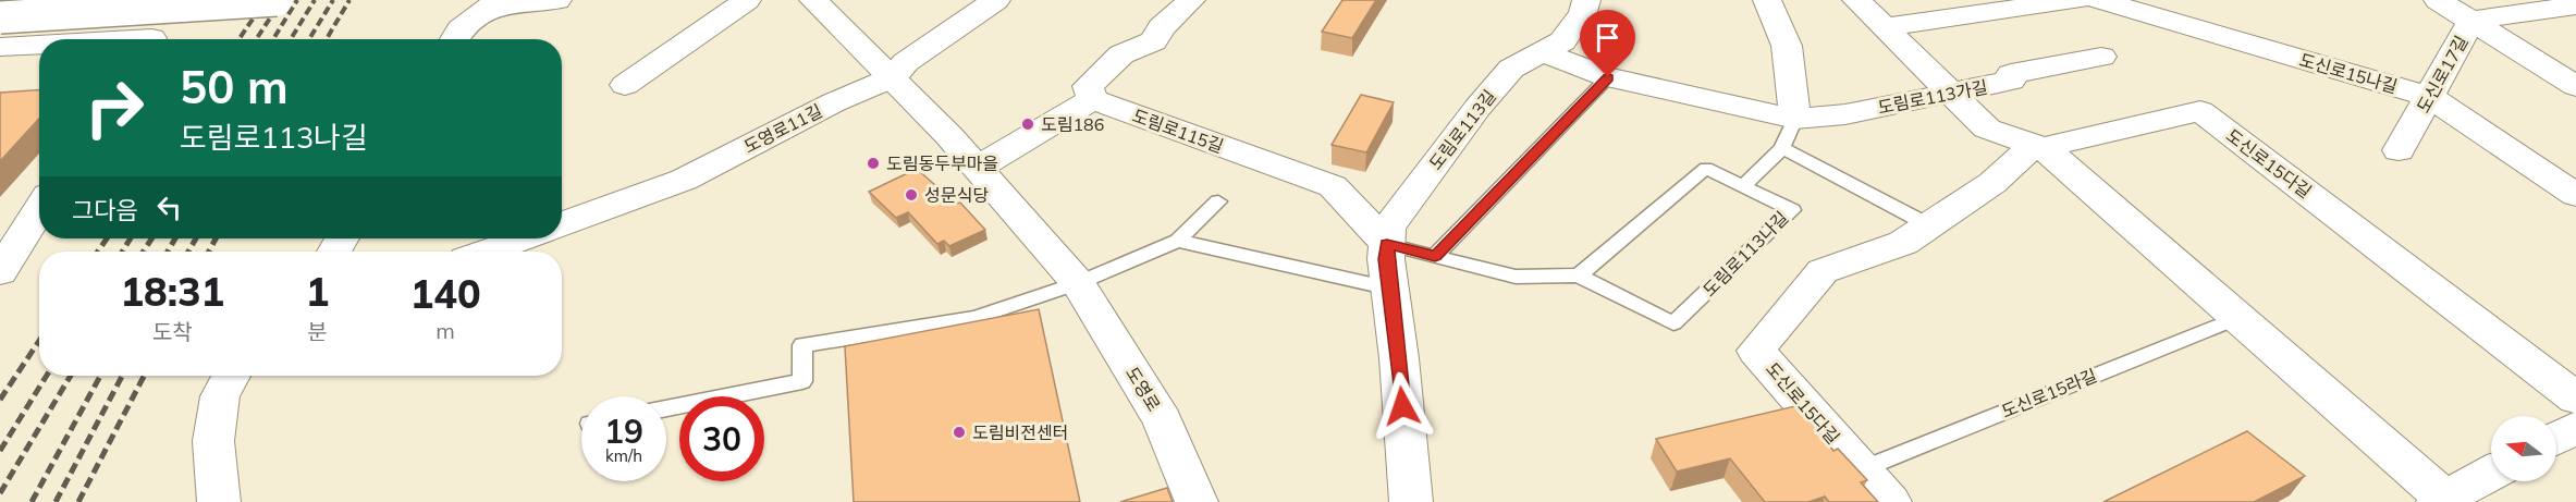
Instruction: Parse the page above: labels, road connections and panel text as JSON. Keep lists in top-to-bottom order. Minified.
{"streets":{"street":["도신로15나길","도신로17길","도림로113가길","도영로11길","도림로113길","도림로115길","도신로15다길","도영로"],"lane":["도림로113나길","도신로15라길"]},"crossings":[["도신로15나길","도신로17길"],["도림로113가길","도림로113길"],["도영로11길","도영로"],["도림로113길","도림로115길"],["도림로113길","도림로113나길"],["도림로115길","도림로113나길"],["도신로15다길","도신로15라길"]],"places":["도림186","도림동두부마을","성문식당","도림비전센터"],"north":"left","page":{"turn":["50 m","도림로113나길"],"then":"그다음","eta":["18:31","도착","1","분","140","m"],"speed":"19 km/h","limit":"30"}}
